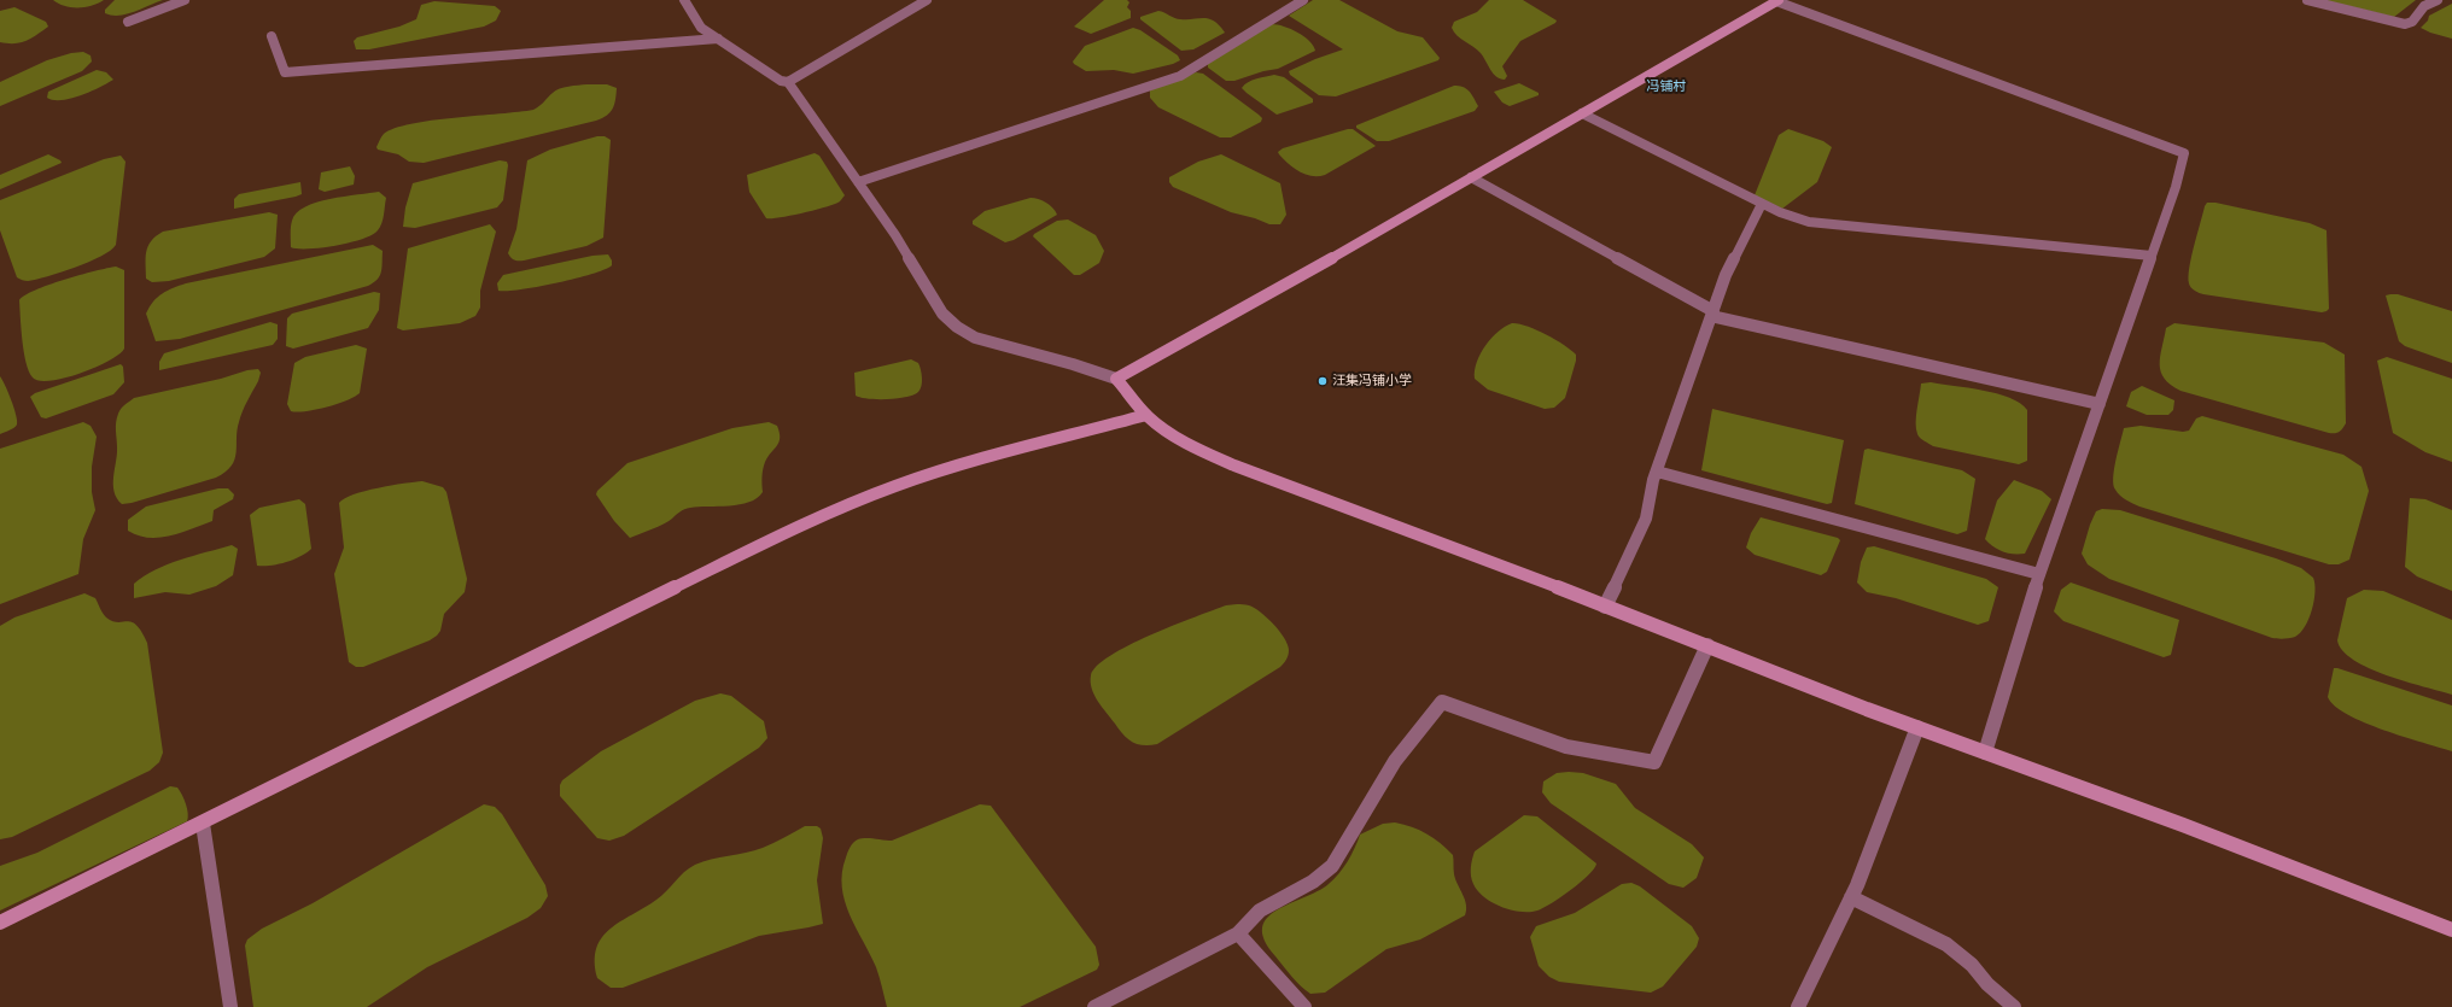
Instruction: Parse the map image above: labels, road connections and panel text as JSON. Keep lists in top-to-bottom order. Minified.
{"districts":["冯铺村"],"places":["汪集冯铺小学"]}
